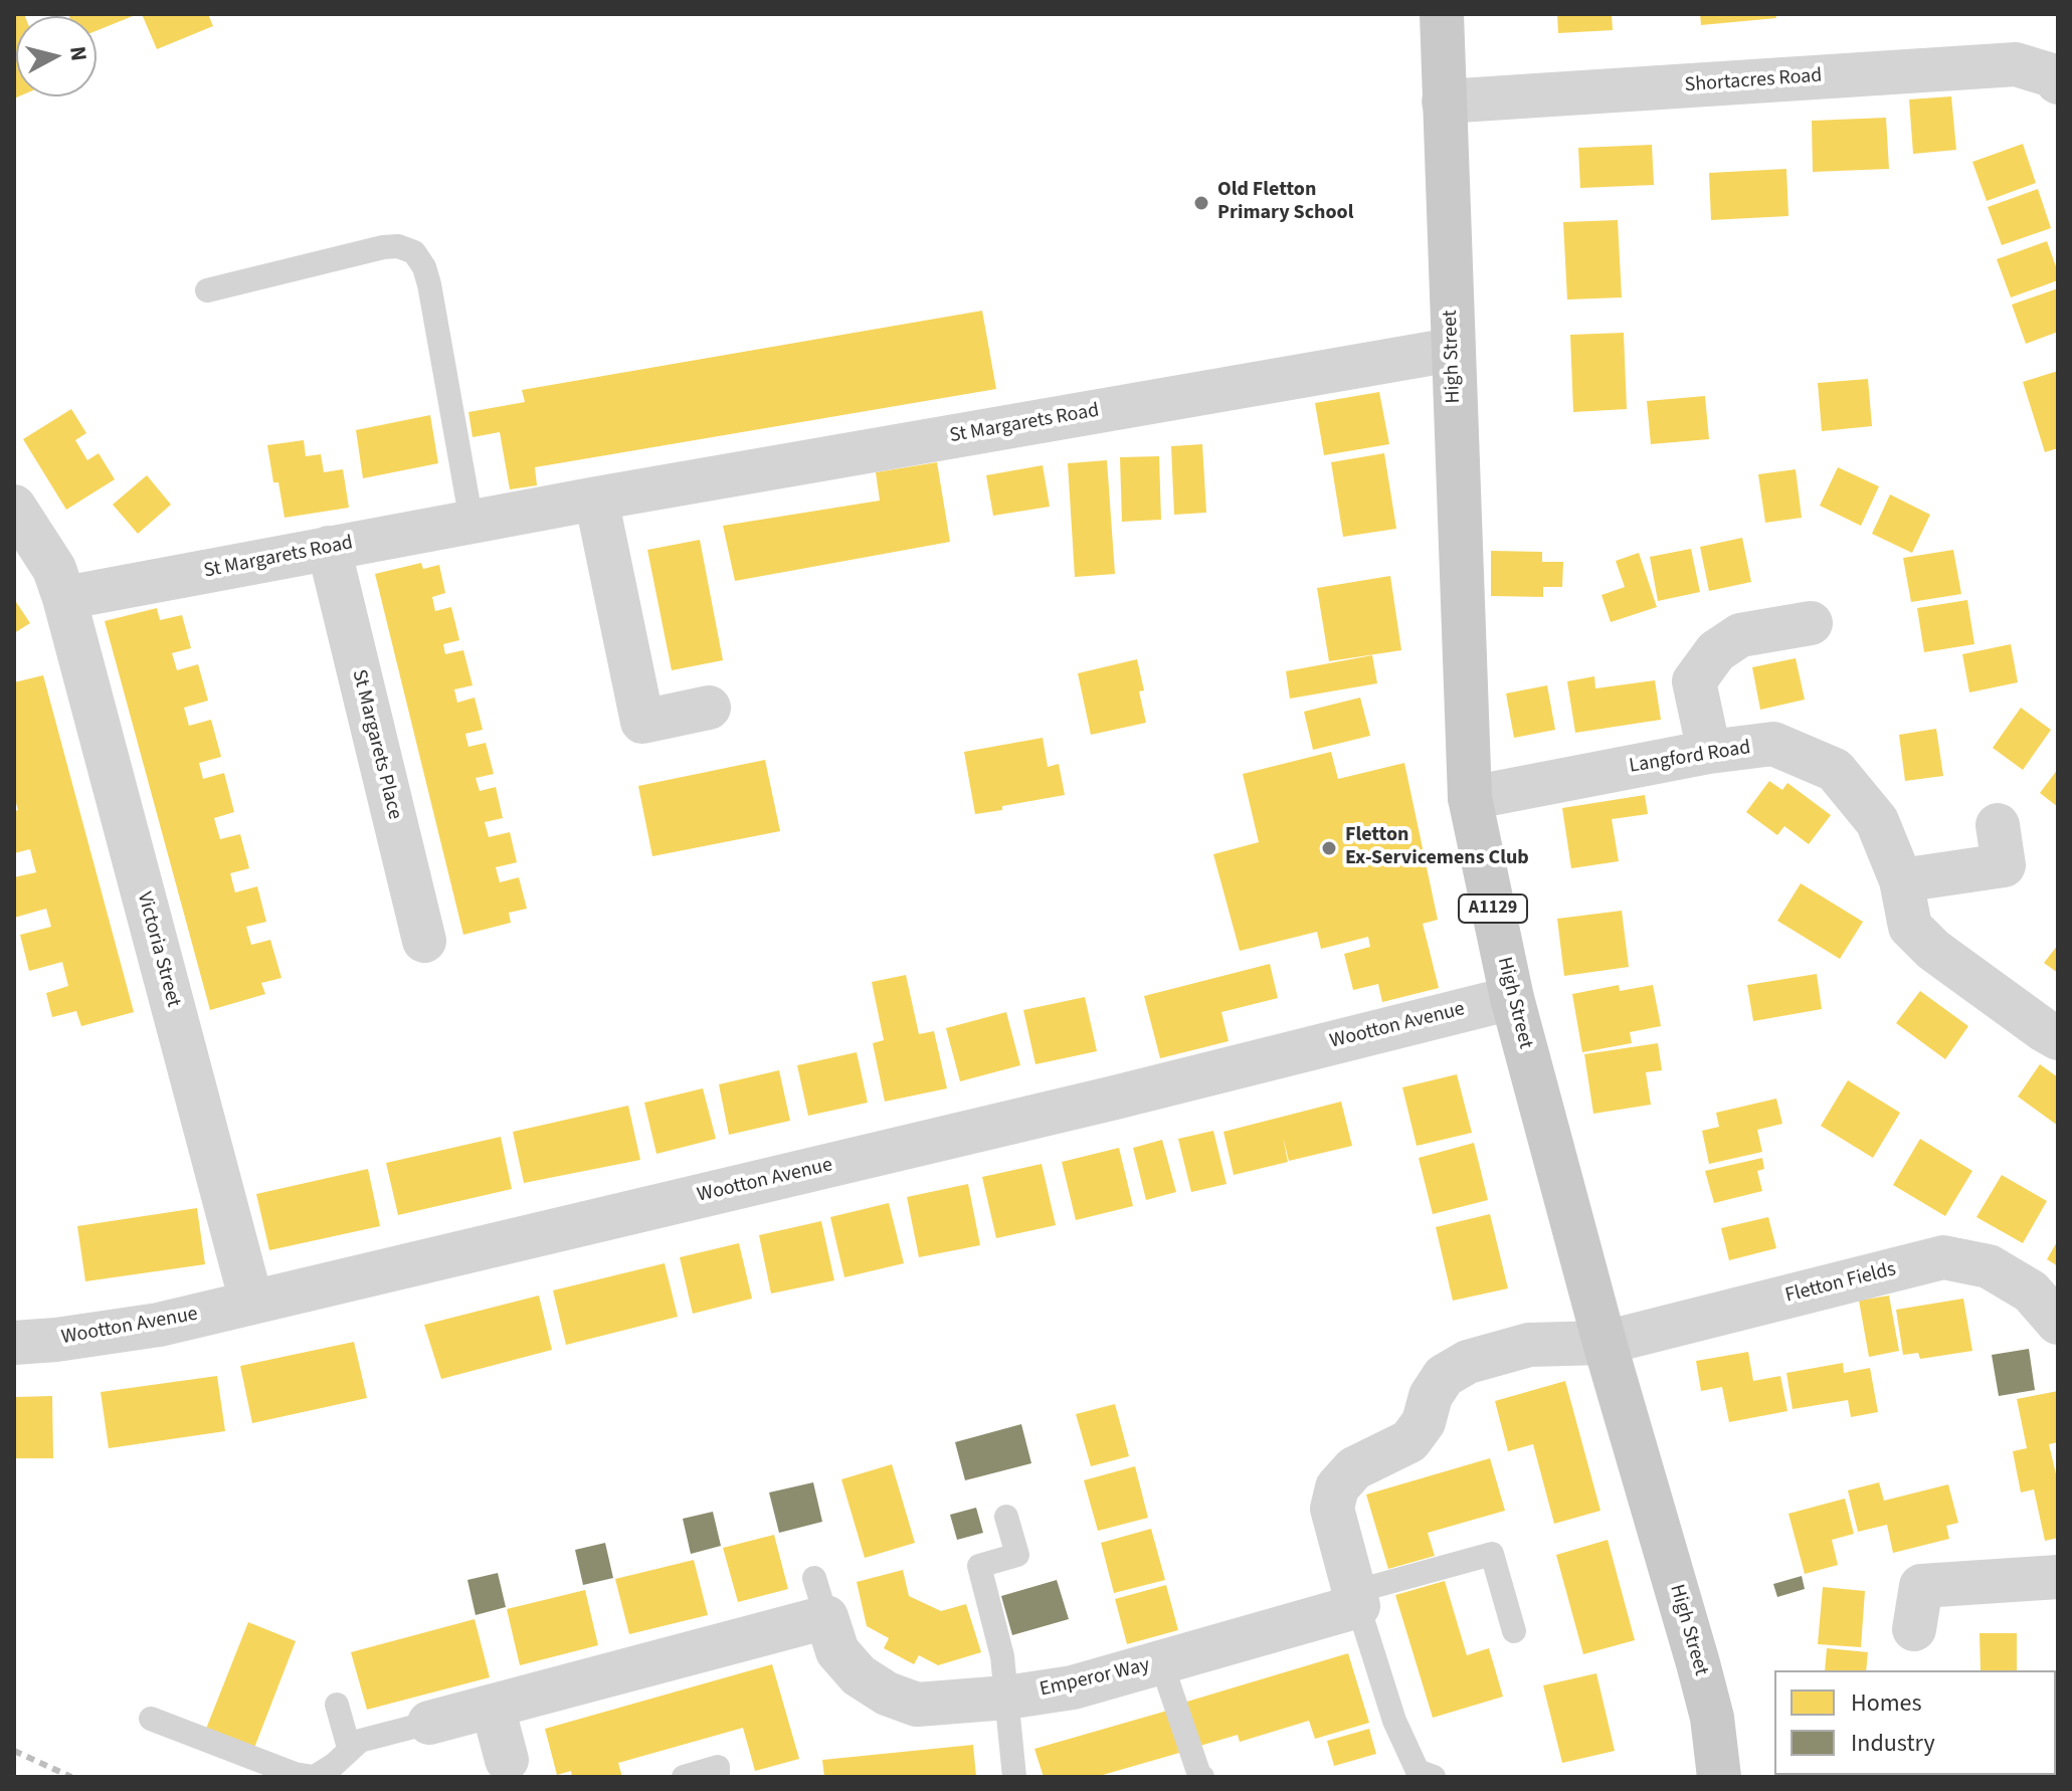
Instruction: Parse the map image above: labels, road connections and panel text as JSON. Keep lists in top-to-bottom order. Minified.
{"streets":{"main road":["High Street","A1129"],"street":["Shortacres Road","St Margarets Road","St Margarets Place","Langford Road","Victoria Street","Wootton Avenue","Fletton Fields","Emperor Way"]},"crossings":[["Shortacres Road","High Street"],["High Street","St Margarets Road"],["High Street","Langford Road"],["High Street","Wootton Avenue"],["High Street","Fletton Fields"],["St Margarets Road","St Margarets Place"],["St Margarets Road","Victoria Street"],["Victoria Street","Wootton Avenue"]],"places":["Old Fletton Primary School","Fletton Ex-Servicemens Club"],"legend":["Homes","Industry"],"north":"right"}
